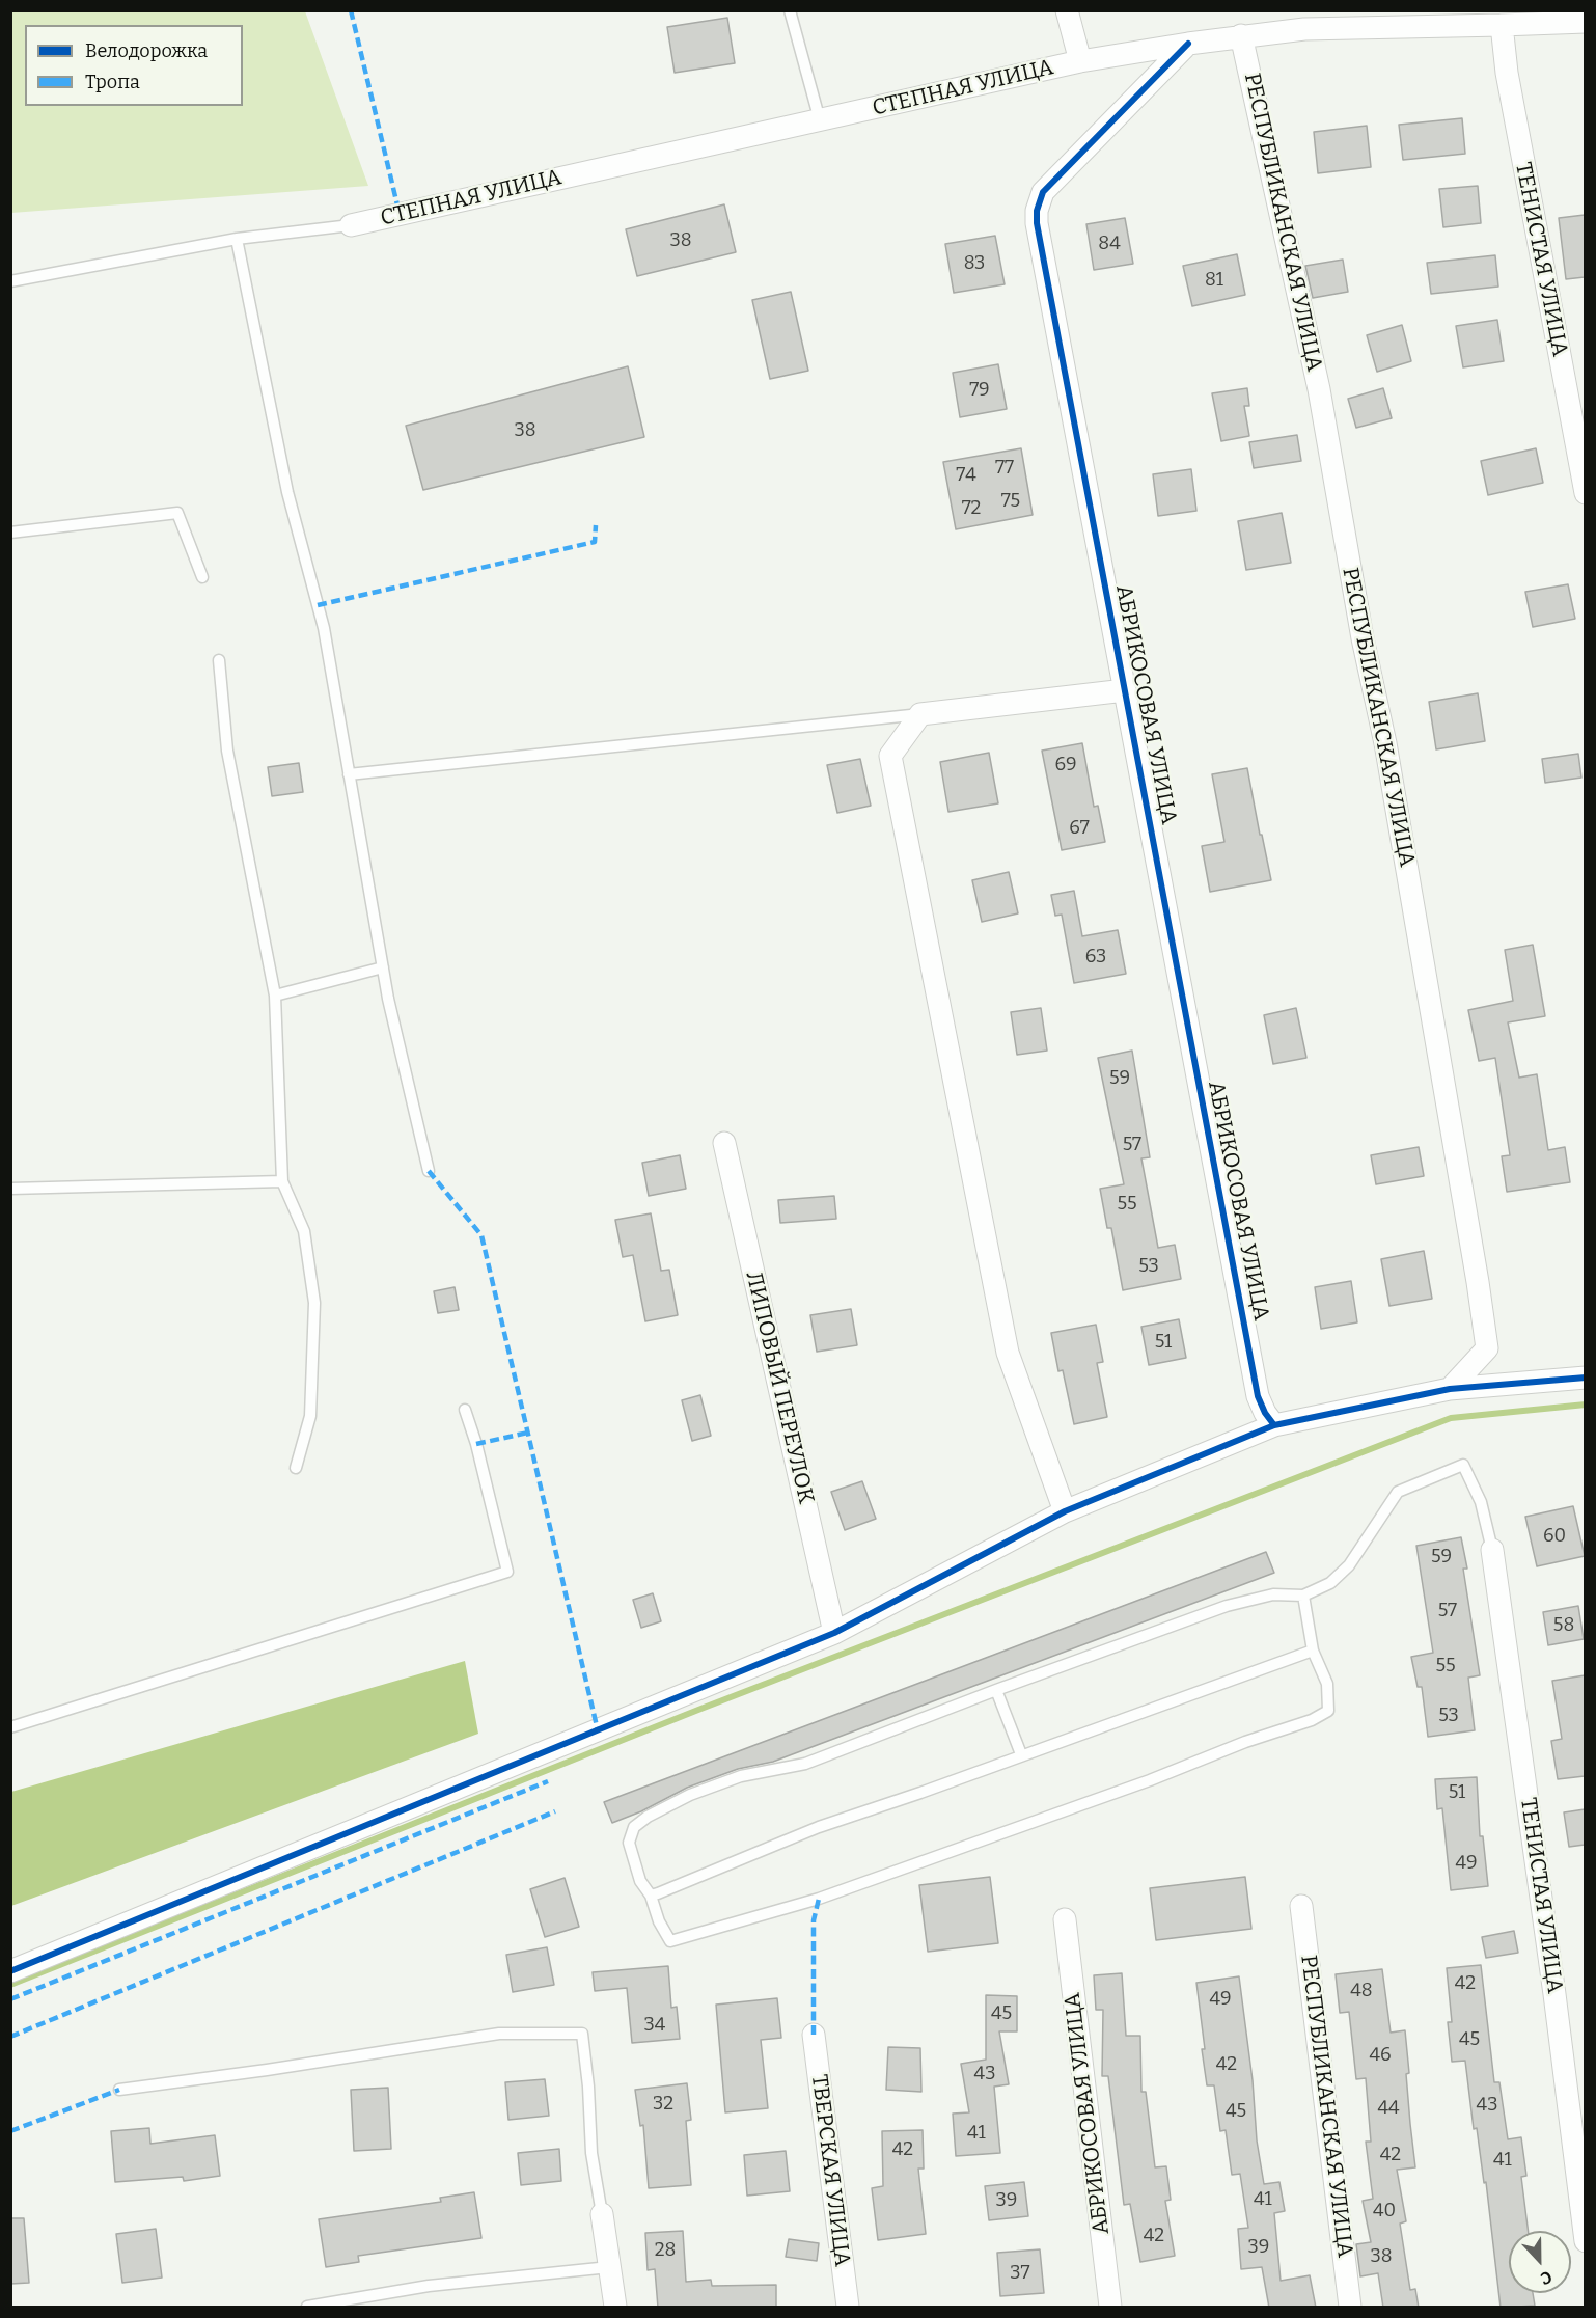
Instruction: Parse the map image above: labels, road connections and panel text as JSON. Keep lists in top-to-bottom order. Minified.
{"streets":{"street":["СТЕПНАЯ УЛИЦА","РЕСПУБЛИКАНСКАЯ УЛИЦА","ТЕНИСТАЯ УЛИЦА","АБРИКОСОВАЯ УЛИЦА","ЛИПОВЫЙ ПЕРЕУЛОК","ТВЕРСКАЯ УЛИЦА"]},"crossings":[["СТЕПНАЯ УЛИЦА","РЕСПУБЛИКАНСКАЯ УЛИЦА"],["СТЕПНАЯ УЛИЦА","ТЕНИСТАЯ УЛИЦА"],["СТЕПНАЯ УЛИЦА","АБРИКОСОВАЯ УЛИЦА"]],"house_numbers":["38","84","83","81","79","38","77","74","75","72","69","67","63","59","57","55","53","51","60","59","57","58","55","53","51","49","42","48","49","45","34","45","46","42","43","32","43","44","45","41","42","42","41","41","39","40","42","39","28","38","37"],"legend":["Велодорожка","Тропа"],"north":"bottom"}
